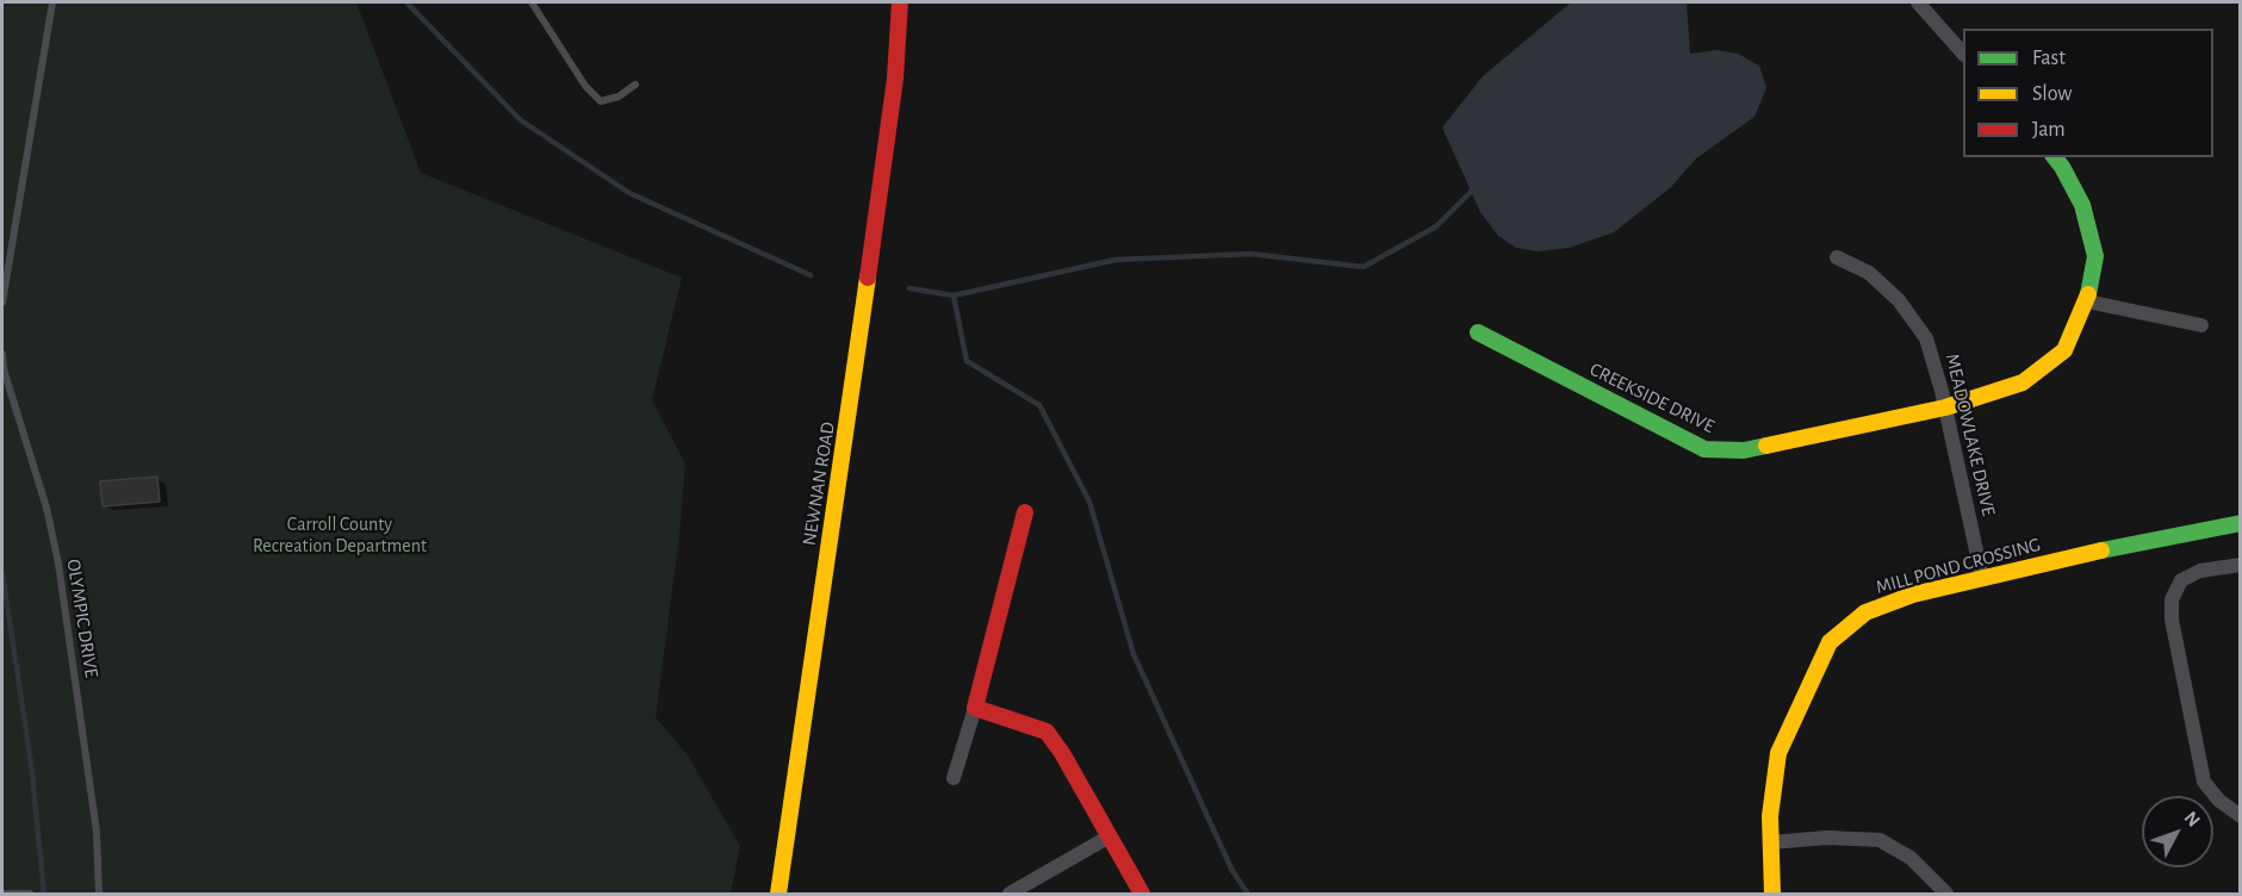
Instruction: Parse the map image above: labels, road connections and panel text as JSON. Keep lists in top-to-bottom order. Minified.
{"streets":{"street":["CREEKSIDE DRIVE","MEADOWLAKE DRIVE","NEWNAN ROAD","MILL POND CROSSING"],"lane":["OLYMPIC DRIVE"]},"crossings":[["CREEKSIDE DRIVE","MEADOWLAKE DRIVE"],["MEADOWLAKE DRIVE","MILL POND CROSSING"]],"parks":["Carroll County Recreation Department"],"legend":["Fast","Slow","Jam"],"north":"top right"}
